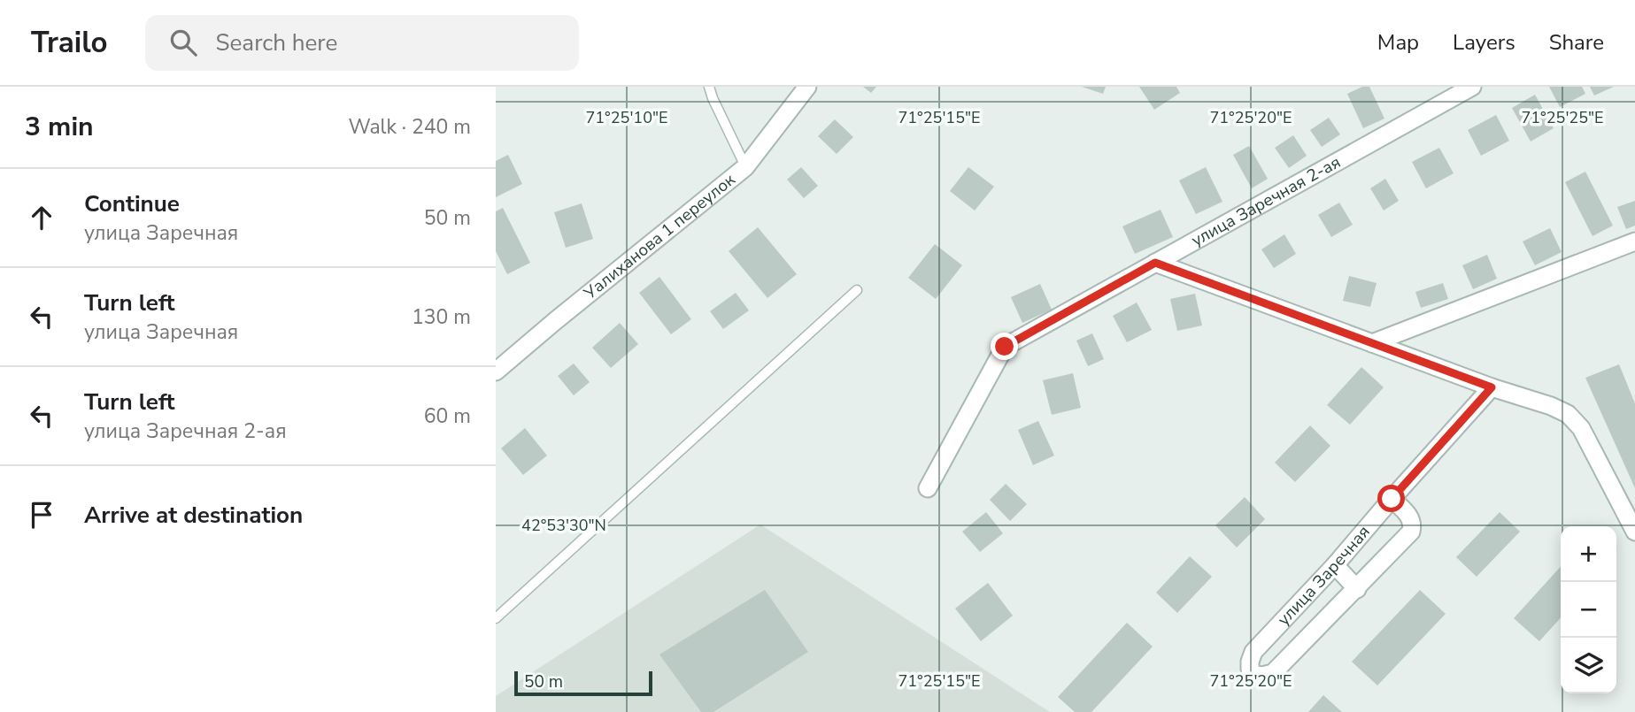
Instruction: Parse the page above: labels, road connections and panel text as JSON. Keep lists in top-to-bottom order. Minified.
{"streets":{"street":["улица Заречная 2-ая","Уалиханова 1 переулок","улица Заречная"]},"scale_bar":"50 m","page":{"header":"Trailo","search":"Search here","nav":["Map","Layers","Share"],"heading":["3 min","Walk · 240 m"],"list":[["Continue","улица Заречная","50 m"],["Turn left","улица Заречная","130 m"],["Turn left","улица Заречная 2-ая","60 m"],"Arrive at destination"],"map_buttons":["+","−"],"scale":"50 m"},"coordinates":["71°25'10\"E","71°25'15\"E","71°25'20\"E","71°25'25\"E","42°53'30\"N"]}
